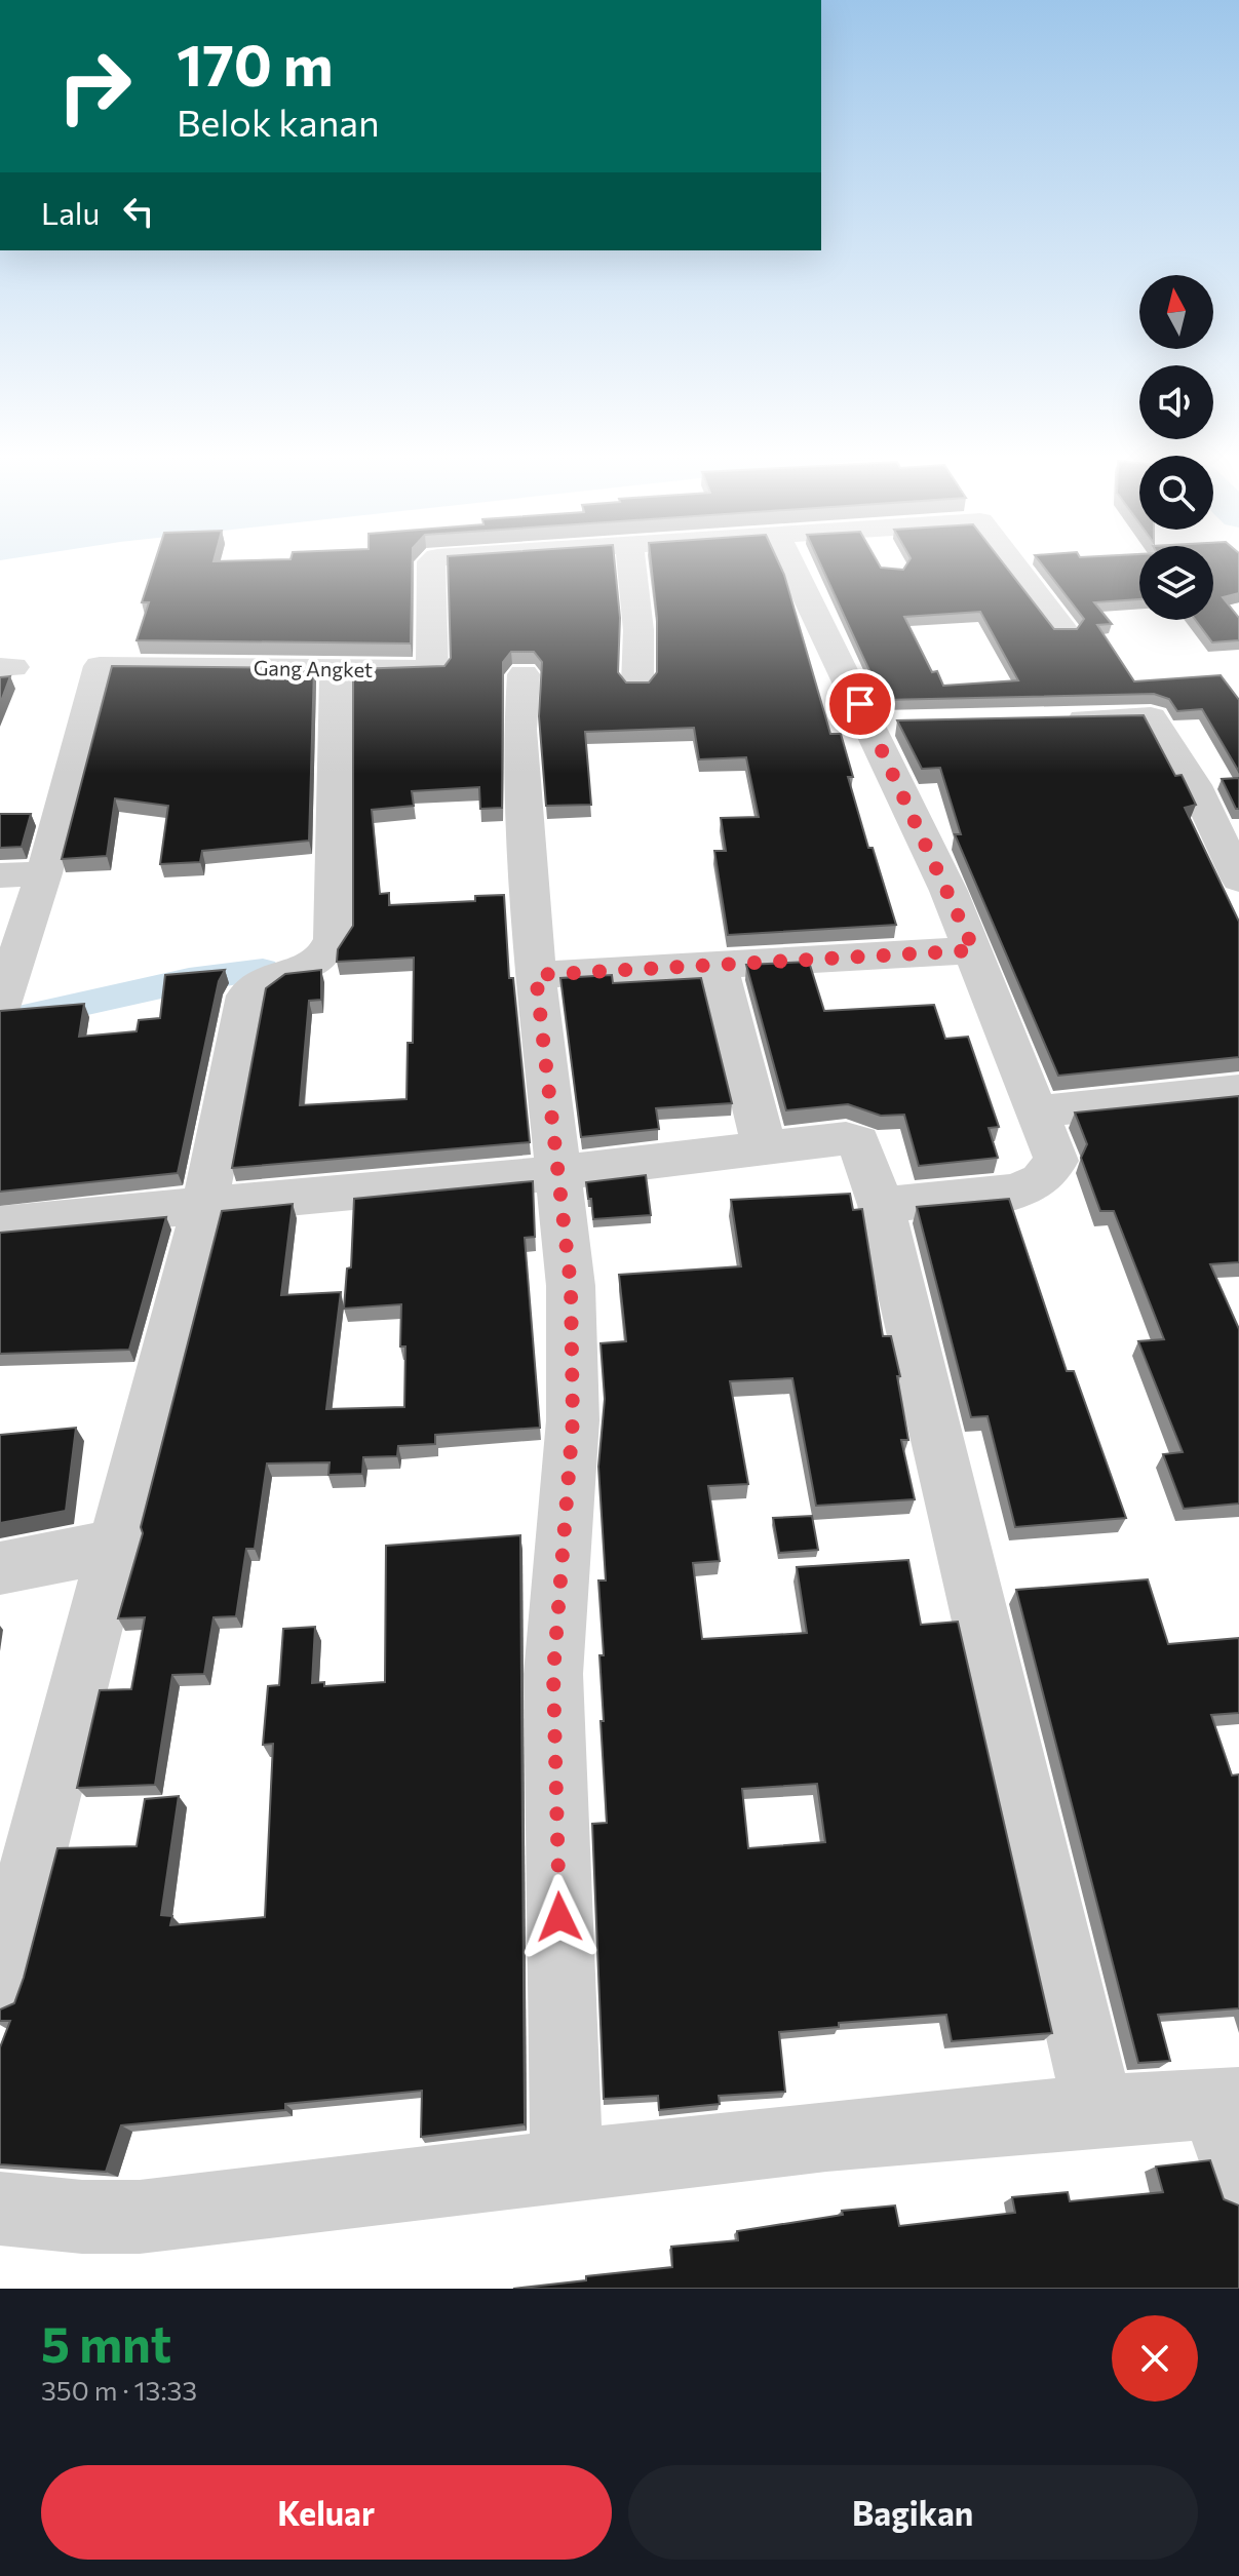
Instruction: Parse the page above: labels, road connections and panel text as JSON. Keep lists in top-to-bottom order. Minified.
{"streets":{"street":["Gang Angket"]},"north":"top","page":{"turn":["170 m","Belok kanan"],"then":"Lalu","heading":["5 mnt","350 m · 13:33"],"buttons":["Keluar","Bagikan"]}}
